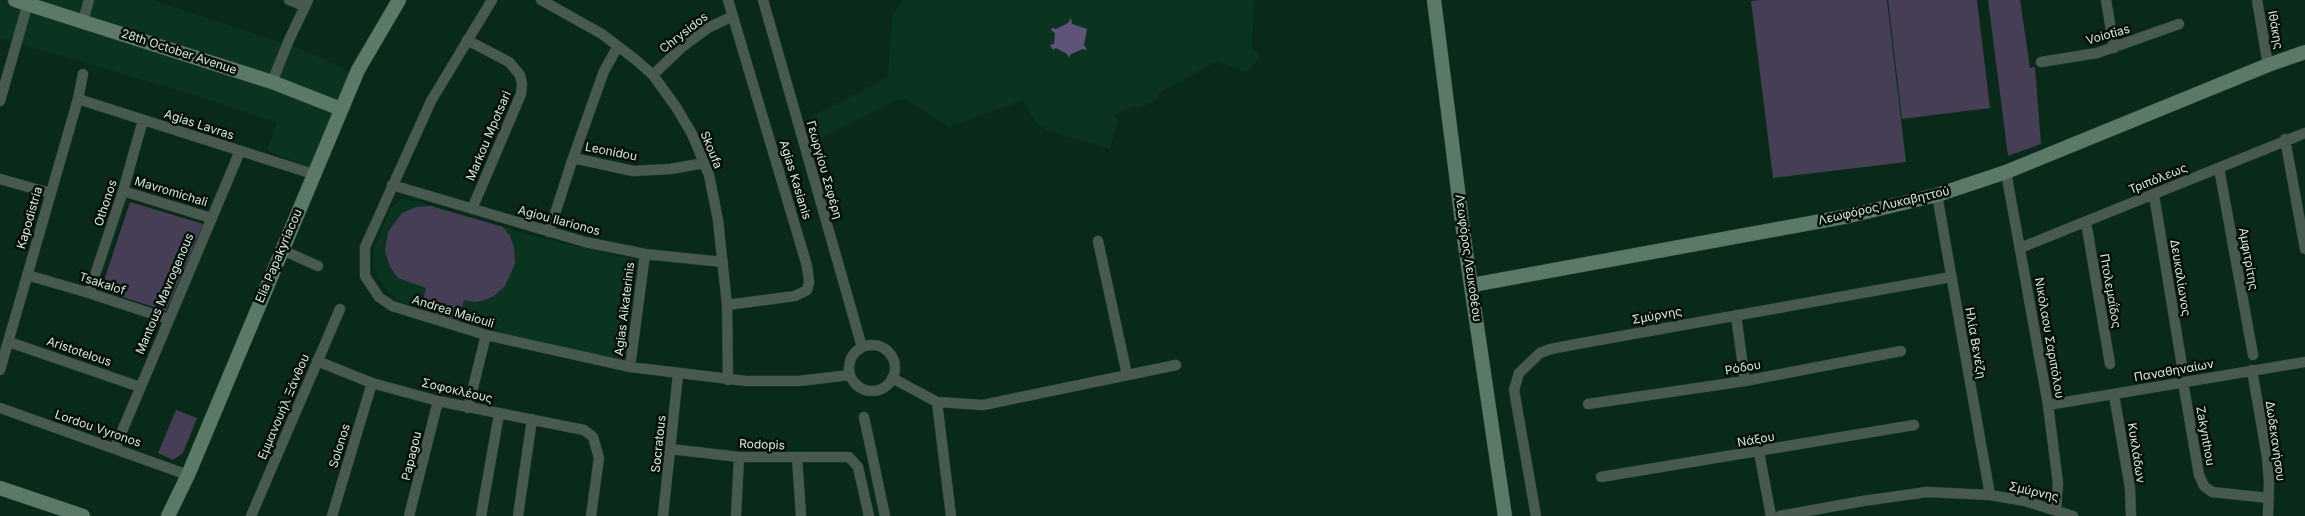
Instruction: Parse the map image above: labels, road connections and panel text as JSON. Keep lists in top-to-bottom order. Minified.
{"streets":{"main road":["28th October Avenue","Λεωφόρος Λυκαβηττού","Elia Papakyriacou","Λεωφόρος Λευκοθέου"],"street":["Ιθάκης","Chrysidos","Voiotias","Agias Lavras","Markou Mpotsari","Skoufa","Leonidou","Γεωργίου Σεφέρη","Τριπόλεως","Agias Kasianis","Mavromichali","Othonos","Kapodistria","Agiou Ilarionos","Αμφιτρίτης","Δευκαλίωνος","Tsakalof","Πτολεμαΐδος","Mantous Mavrogenous","Agias Aikaterinis","Andrea Maiouli","Σμύρνης","Νικόλαου Σαριπόλου","Ηλία Βενέζη","Aristotelous","Ρόδου","Παναθηναίων","Σοφοκλέους","Εμμανουήλ Ξάνθου","Lordou Vyronos","Zakynthou","Νάξου","Δωδεκανήσου","Socratous","Rodopis","Solonos","Κυκλάδων","Papagou"]},"crossings":[["Ιθάκης","Λεωφόρος Λυκαβηττού"],["Chrysidos","Skoufa"],["Chrysidos","Agias Kasianis"],["28th October Avenue","Elia Papakyriacou"],["Agias Lavras","Othonos"],["Agias Lavras","Kapodistria"],["Agias Lavras","Elia Papakyriacou"],["Agias Lavras","Mantous Mavrogenous"],["Markou Mpotsari","Agiou Ilarionos"],["Markou Mpotsari","Andrea Maiouli"],["Skoufa","Leonidou"],["Skoufa","Agias Kasianis"],["Skoufa","Agiou Ilarionos"],["Skoufa","Andrea Maiouli"],["Γεωργίου Σεφέρη","Andrea Maiouli"],["Τριπόλεως","Αμφιτρίτης"],["Τριπόλεως","Δευκαλίωνος"],["Τριπόλεως","Πτολεμαΐδος"],["Τριπόλεως","Νικόλαου Σαριπόλου"],["Mavromichali","Othonos"],["Mavromichali","Mantous Mavrogenous"],["Othonos","Tsakalof"],["Λεωφόρος Λυκαβηττού","Λεωφόρος Λευκοθέου"],["Λεωφόρος Λυκαβηττού","Νικόλαου Σαριπόλου"],["Λεωφόρος Λυκαβηττού","Ηλία Βενέζη"],["Kapodistria","Tsakalof"],["Kapodistria","Aristotelous"],["Agiou Ilarionos","Agias Aikaterinis"],["Agiou Ilarionos","Andrea Maiouli"],["Elia Papakyriacou","Lordou Vyronos"],["Tsakalof","Mantous Mavrogenous"],["Mantous Mavrogenous","Aristotelous"],["Mantous Mavrogenous","Lordou Vyronos"],["Agias Aikaterinis","Andrea Maiouli"],["Andrea Maiouli","Socratous"],["Σμύρνης","Νικόλαου Σαριπόλου"],["Σμύρνης","Ηλία Βενέζη"],["Νικόλαου Σαριπόλου","Παναθηναίων"],["Παναθηναίων","Zakynthou"],["Παναθηναίων","Δωδεκανήσου"],["Παναθηναίων","Κυκλάδων"],["Σοφοκλέους","Εμμανουήλ Ξάνθου"],["Σοφοκλέους","Solonos"],["Σοφοκλέους","Papagou"],["Zakynthou","Δωδεκανήσου"],["Socratous","Rodopis"]]}
